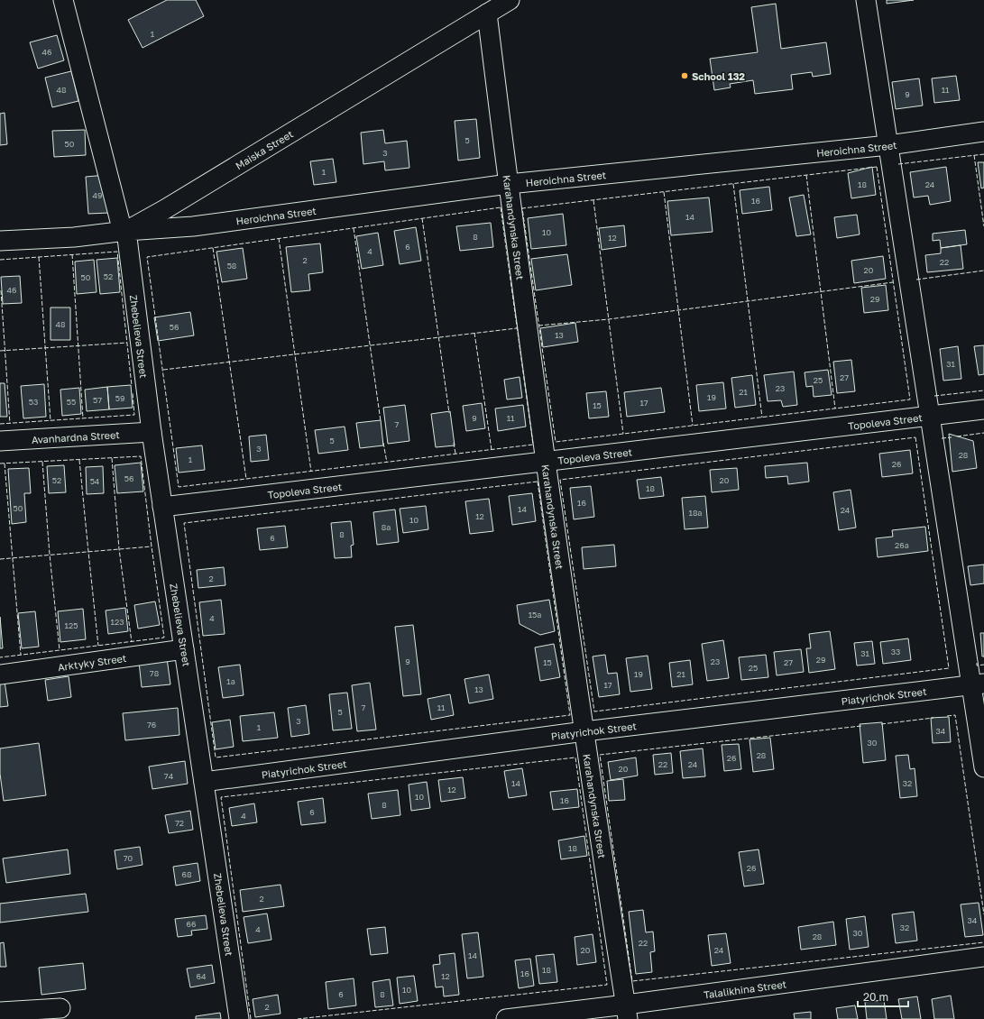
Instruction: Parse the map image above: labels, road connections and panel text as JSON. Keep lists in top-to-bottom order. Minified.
{"streets":{"street":["Maiska Street","Heroichna Street","Karahandynska Street","Zhebelieva Street","Topoleva Street","Avanhardna Street","Arktyky Street","Piatyrichok Street","Talalikhina Street"]},"crossings":[["Maiska Street","Heroichna Street"],["Maiska Street","Karahandynska Street"],["Maiska Street","Zhebelieva Street"],["Heroichna Street","Karahandynska Street"],["Heroichna Street","Zhebelieva Street"],["Karahandynska Street","Topoleva Street"],["Karahandynska Street","Piatyrichok Street"],["Karahandynska Street","Talalikhina Street"],["Zhebelieva Street","Topoleva Street"],["Zhebelieva Street","Avanhardna Street"],["Zhebelieva Street","Arktyky Street"],["Zhebelieva Street","Piatyrichok Street"]],"places":["School 132"],"house_numbers":["1","46","48","11","9","5","50","3","1","18","24","49","16","14","10","8","12","6","4","2","22","58","20","52","50","46","29","48","56","13","31","27","25","23","21","19","59","57","53","55","17","15","9","11","7","5","3","28","1","26","56","52","20","54","18","16","50","14","24","18а","12","10","8а","8","6","26а","2","15а","4","123","125","33","31","29","9","23","15","27","25","78","19","21","1а","17","13","7","11","5","3","76","1","34","30","28","26","22","24","20","74","14","32","12","10","16","8","6","4","72","18","70","26","68","2","34","66","32","4","30","28","22","20","24","14","18","16","64","12","10","6","8","2"],"scale_bar":"20 m"}
